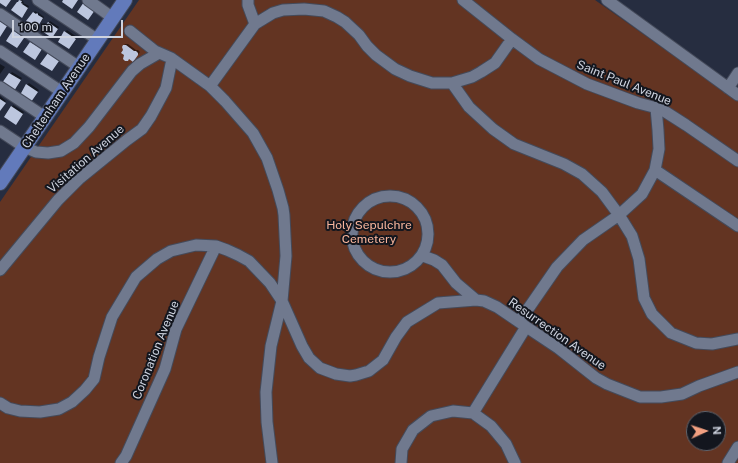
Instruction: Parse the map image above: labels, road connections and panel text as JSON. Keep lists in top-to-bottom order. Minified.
{"streets":{"main road":["Cheltenham Avenue"],"street":["Saint Paul Avenue","Visitation Avenue","Resurrection Avenue","Coronation Avenue"]},"parks":["Holy Sepulchre Cemetery"],"scale_bar":"100 m","north":"right"}
